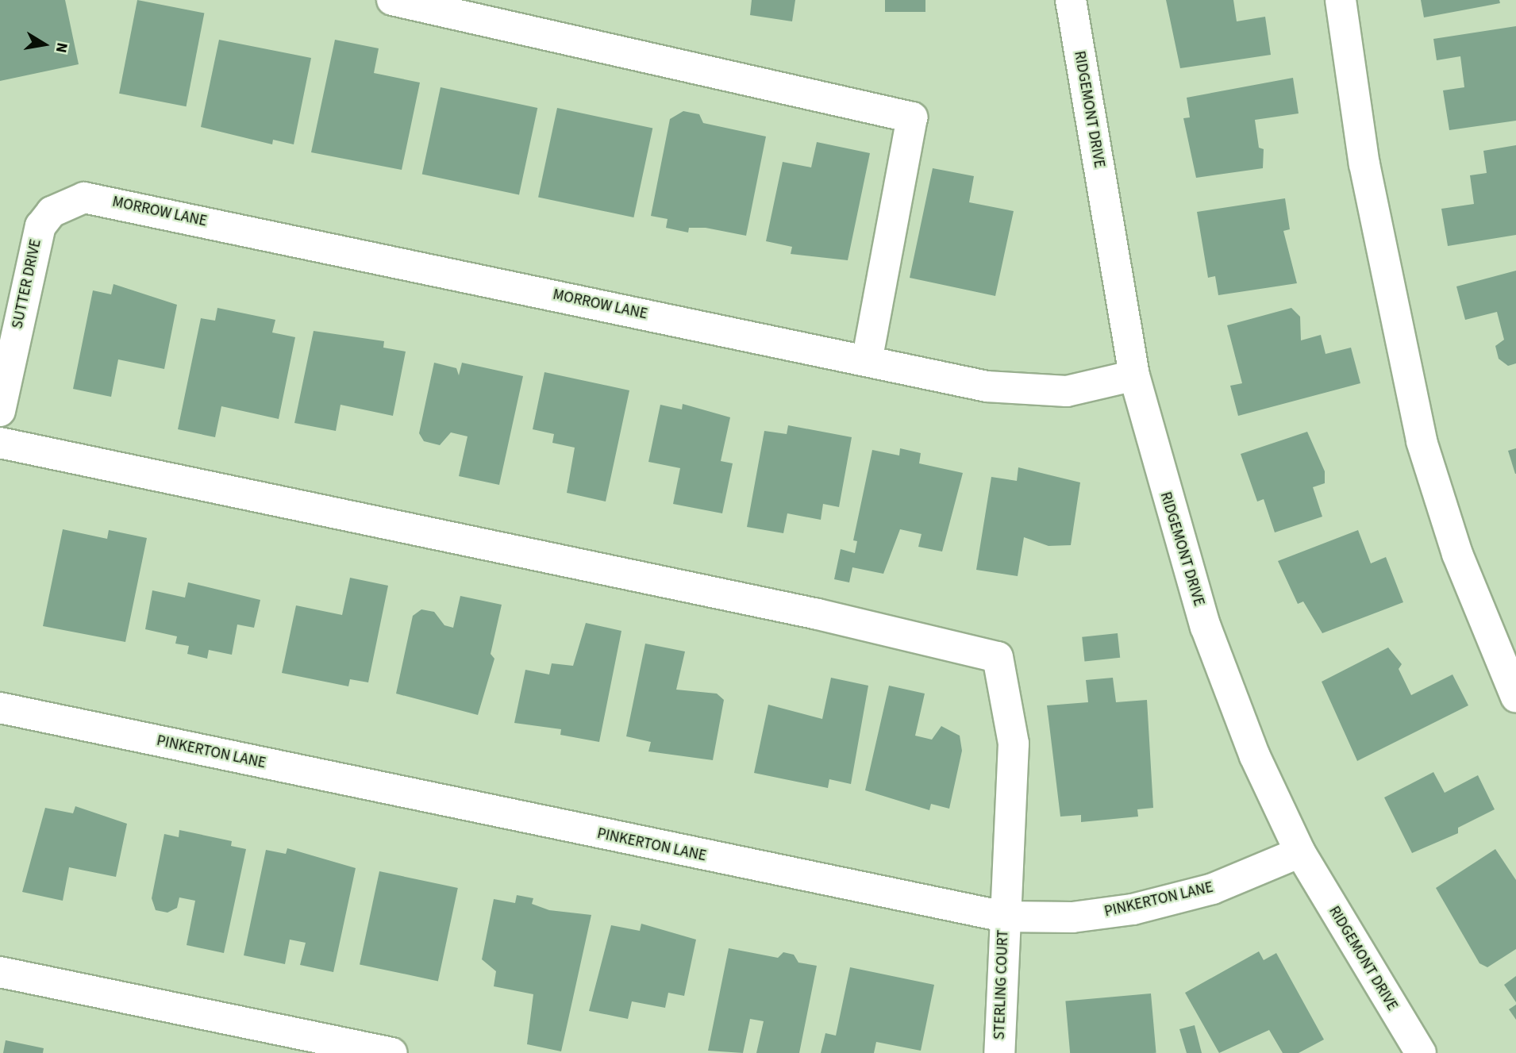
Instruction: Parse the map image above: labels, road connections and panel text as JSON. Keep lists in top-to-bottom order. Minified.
{"streets":{"street":["RIDGEMONT DRIVE","MORROW LANE","SUTTER DRIVE","PINKERTON LANE","STERLING COURT"]},"crossings":[["RIDGEMONT DRIVE","MORROW LANE"],["RIDGEMONT DRIVE","PINKERTON LANE"],["MORROW LANE","SUTTER DRIVE"],["PINKERTON LANE","STERLING COURT"]],"north":"right"}
